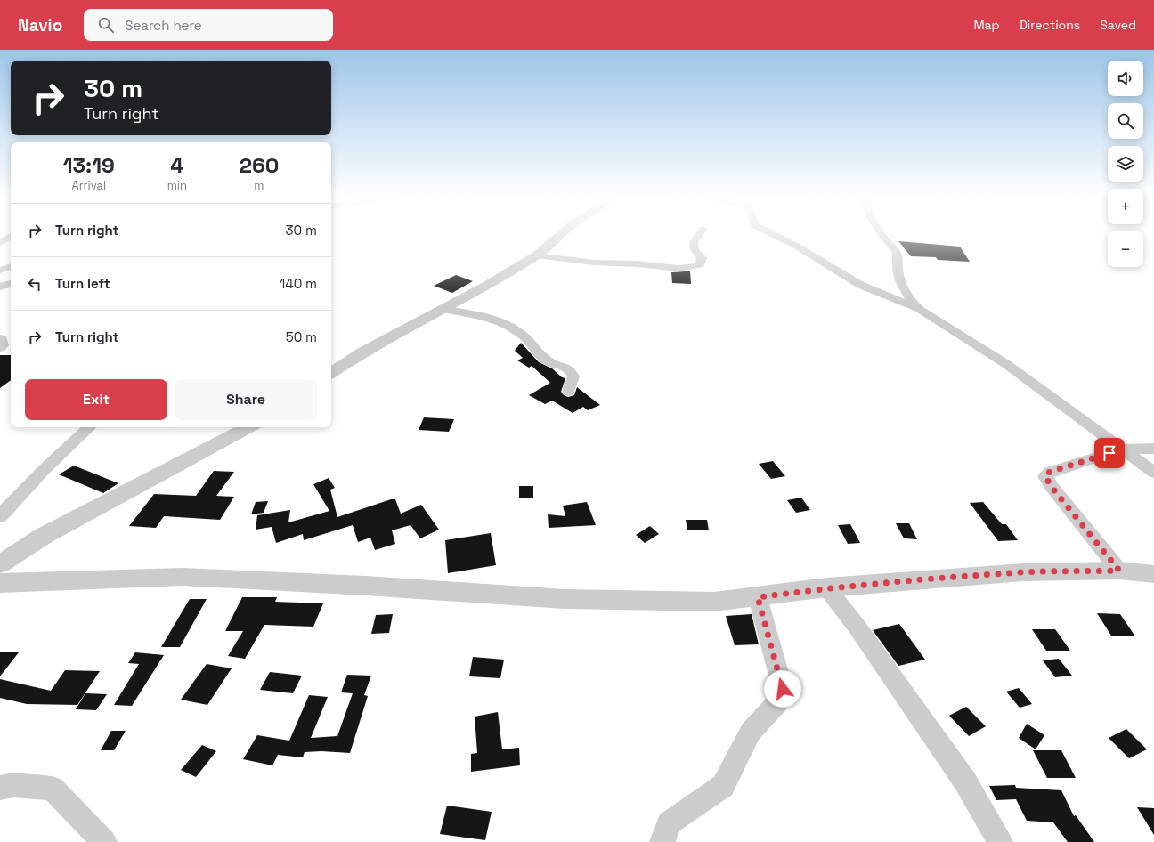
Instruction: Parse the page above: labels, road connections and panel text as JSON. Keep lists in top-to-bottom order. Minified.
{"page":{"header":"Navio","search":"Search here","nav":["Map","Directions","Saved"],"map_buttons":["+","−"],"turn":["30 m","Turn right"],"eta":["13:19","Arrival","4","min","260","m"],"list":[{"name":"Turn right","value":"30 m"},{"name":"Turn left","value":"140 m"},{"name":"Turn right","value":"50 m"}],"buttons":["Exit","Share"]}}
